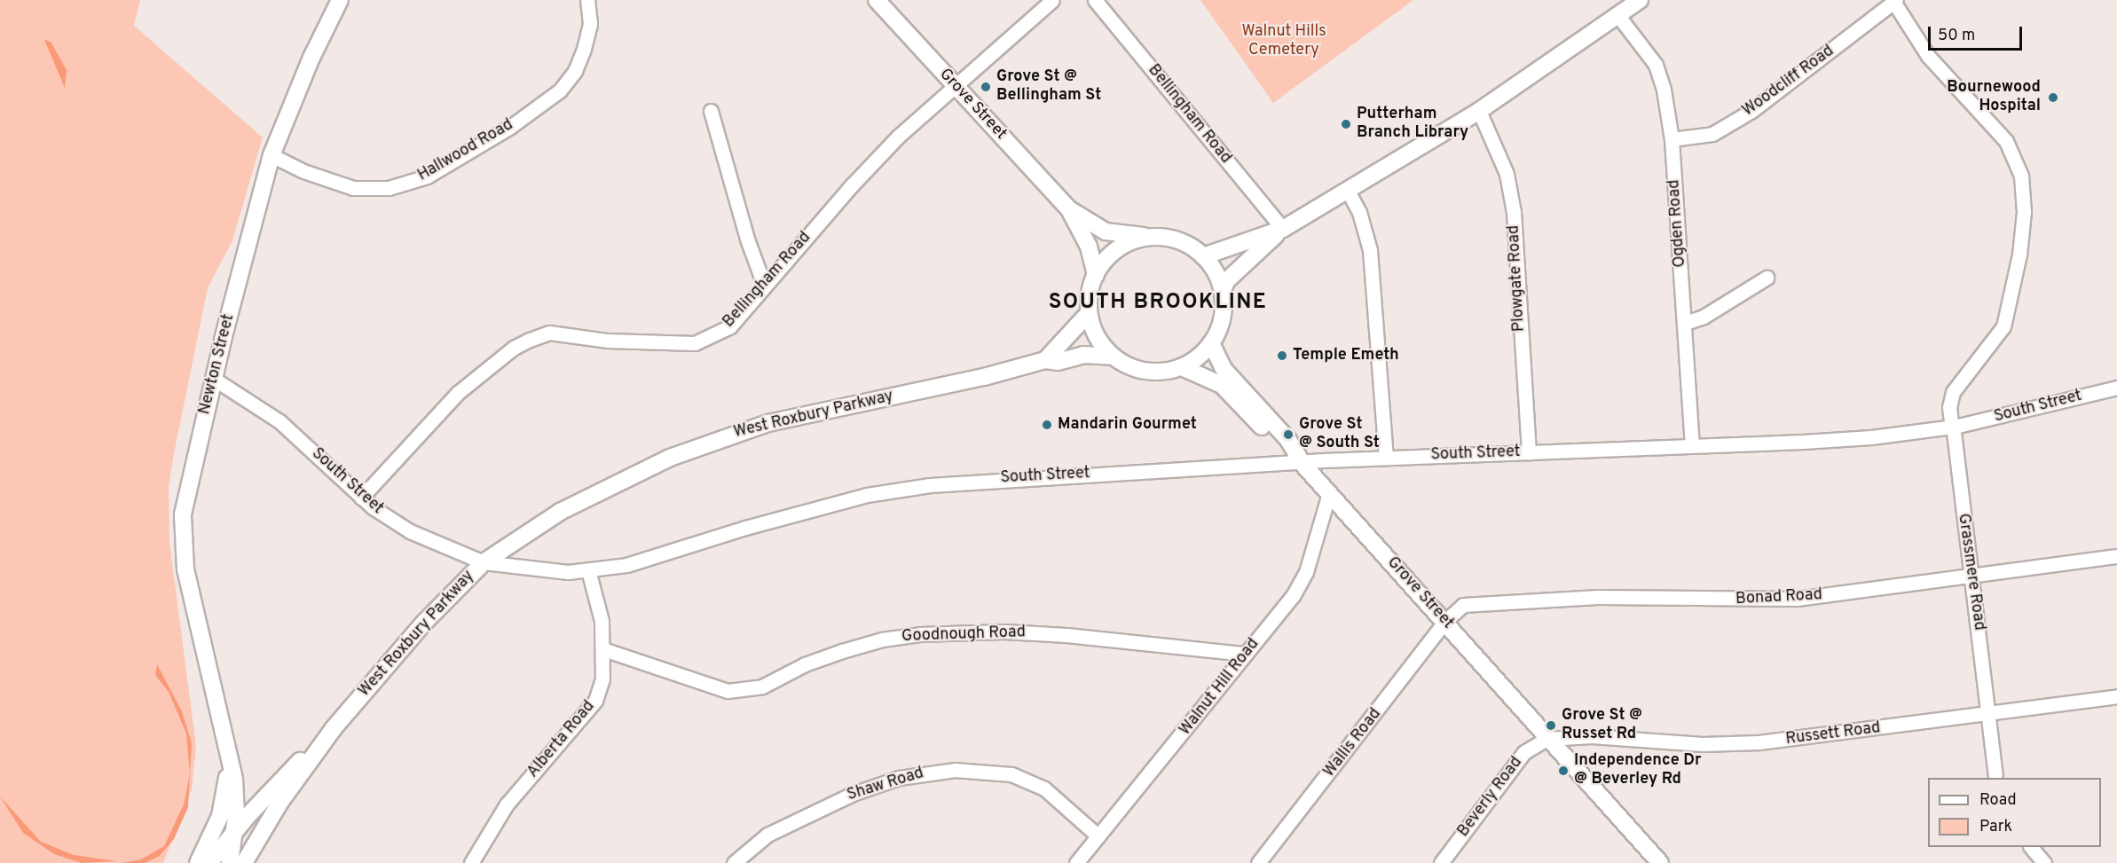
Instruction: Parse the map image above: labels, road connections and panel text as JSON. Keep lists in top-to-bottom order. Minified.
{"streets":{"main road":["Grove Street","Newton Street","West Roxbury Parkway"],"street":["Woodcliff Road","Bellingham Road","Hallwood Road","Ogden Road","Plowgate Road","South Street","Grassmere Road","Bonad Road","Goodnough Road","Walnut Hill Road","Russett Road","Alberta Road","Wallis Road","Shaw Road","Beverly Road"]},"crossings":[["Woodcliff Road","Ogden Road"],["Woodcliff Road","Grassmere Road"],["Grove Street","Bellingham Road"],["Grove Street","South Street"],["Grove Street","West Roxbury Parkway"],["Grove Street","Bonad Road"],["Grove Street","Walnut Hill Road"],["Grove Street","Russett Road"],["Grove Street","Wallis Road"],["Grove Street","Beverly Road"],["Bellingham Road","South Street"],["Hallwood Road","Newton Street"],["Ogden Road","South Street"],["Plowgate Road","South Street"],["Newton Street","South Street"],["Newton Street","West Roxbury Parkway"],["South Street","West Roxbury Parkway"],["South Street","Grassmere Road"],["South Street","Alberta Road"],["Grassmere Road","Bonad Road"],["Grassmere Road","Russett Road"],["Bonad Road","Wallis Road"],["Goodnough Road","Walnut Hill Road"],["Goodnough Road","Alberta Road"],["Walnut Hill Road","Shaw Road"],["Russett Road","Beverly Road"]],"districts":["SOUTH BROOKLINE"],"parks":["Walnut Hills Cemetery"],"places":["Grove St @ Bellingham St","Bournewood Hospital","Putterham Branch Library","Temple Emeth","Mandarin Gourmet","Grove St @ South St","Grove St @ Russet Rd","Independence Dr @ Beverley Rd"],"legend":["Road","Park"],"scale_bar":"50 m"}
